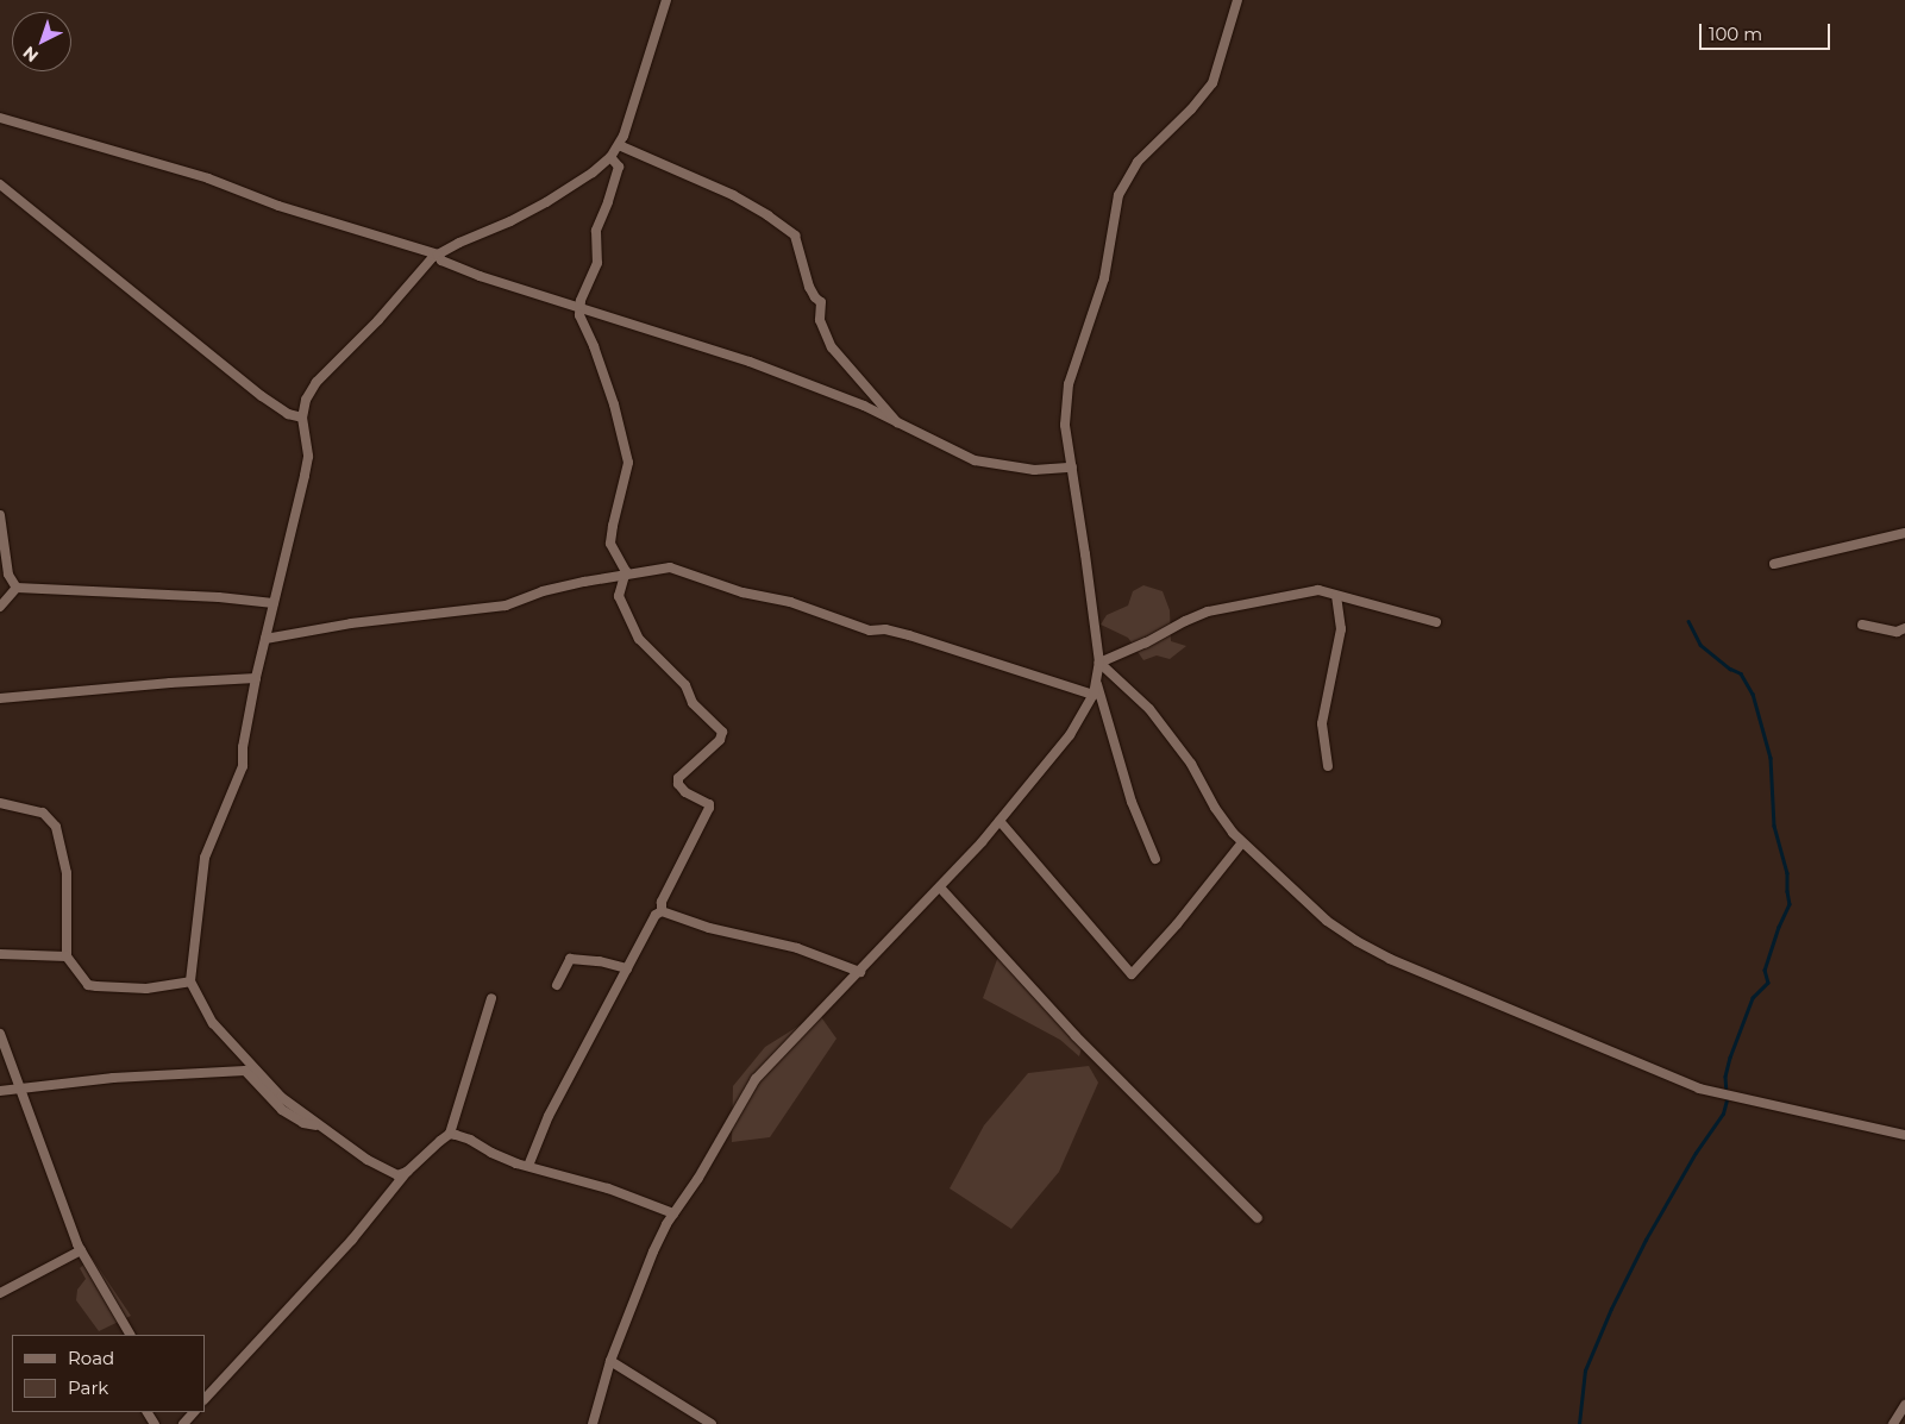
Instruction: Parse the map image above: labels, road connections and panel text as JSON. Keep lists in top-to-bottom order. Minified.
{"legend":["Road","Park"],"scale_bar":"100 m","north":"bottom left"}
